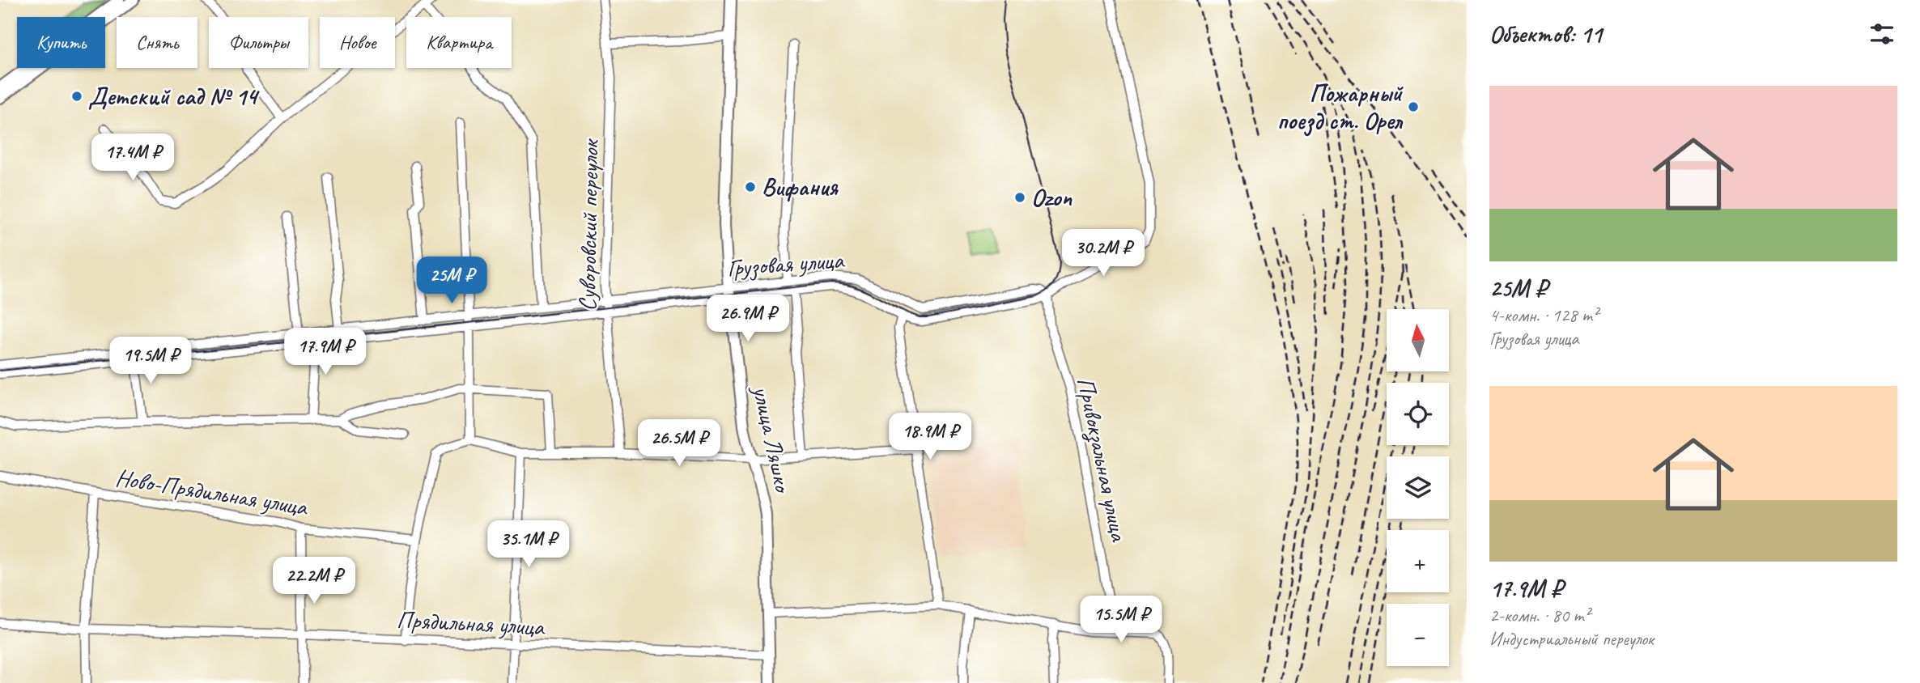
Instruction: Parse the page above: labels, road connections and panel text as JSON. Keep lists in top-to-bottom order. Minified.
{"streets":{"main road":["улица Ляшко"],"street":["Суворовский переулок","Грузовая улица","Привокзальная улица","Ново-Прядильная улица","Прядильная улица"]},"crossings":[["Суворовский переулок","Грузовая улица"],["Грузовая улица","улица Ляшко"],["Грузовая улица","Привокзальная улица"],["улица Ляшко","Прядильная улица"]],"places":["Детский сад № 14","Пожарный поезд ст. Орел","Вифания","Ozon"],"north":"top","page":{"heading":"Объектов: 11","chip":["Купить","Снять","Фильтры","Новое","Квартира"],"list":[{"name":"25M ₽","note":"4-комн. · 128 m² · Грузовая улица"},{"name":"17.9M ₽","note":"2-комн. · 80 m² · Индустриальный переулок"}],"price":["17.4M ₽","30.2M ₽","25M ₽","26.9M ₽","17.9M ₽","19.5M ₽","18.9M ₽","26.5M ₽","35.1M ₽","22.2M ₽","15.5M ₽"],"map_buttons":["+","−"]}}
